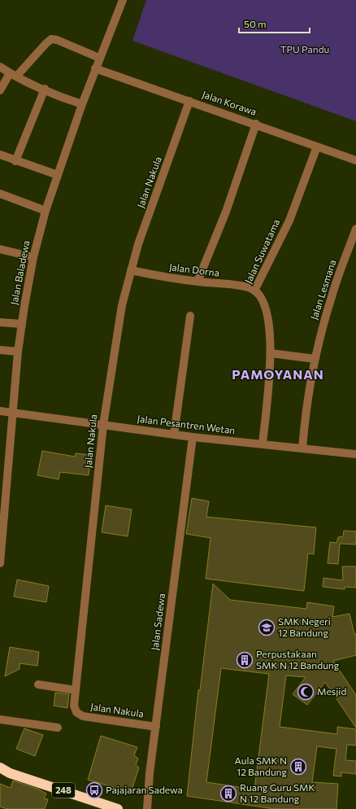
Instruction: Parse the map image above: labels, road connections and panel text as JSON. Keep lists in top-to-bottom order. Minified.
{"streets":{"highway":["248"],"street":["Jalan Korawa","Jalan Nakula","Jalan Suwatama","Jalan Dorna","Jalan Baladewa","Jalan Lesmana","Jalan Pesantren Wetan","Jalan Sadewa"]},"crossings":[["Jalan Korawa","Jalan Nakula"],["Jalan Korawa","Jalan Suwatama"],["Jalan Korawa","Jalan Baladewa"],["Jalan Nakula","Jalan Dorna"],["Jalan Nakula","Jalan Pesantren Wetan"],["Jalan Nakula","Jalan Sadewa"],["Jalan Suwatama","Jalan Dorna"],["Jalan Suwatama","Jalan Pesantren Wetan"],["Jalan Baladewa","Jalan Pesantren Wetan"],["Jalan Lesmana","Jalan Pesantren Wetan"],["Jalan Pesantren Wetan","Jalan Sadewa"]],"districts":["PAMOYANAN"],"parks":["TPU Pandu"],"places":{"school or university":["SMK Negeri 12 Bandung"],"building":["Perpustakaan SMK N 12 Bandung","Aula SMK N 12 Bandung","Ruang Guru SMK N 12 Bandung"],"mosque":["Mesjid"],"bus stop":["Pajajaran Sadewa"]},"scale_bar":"50 m"}
